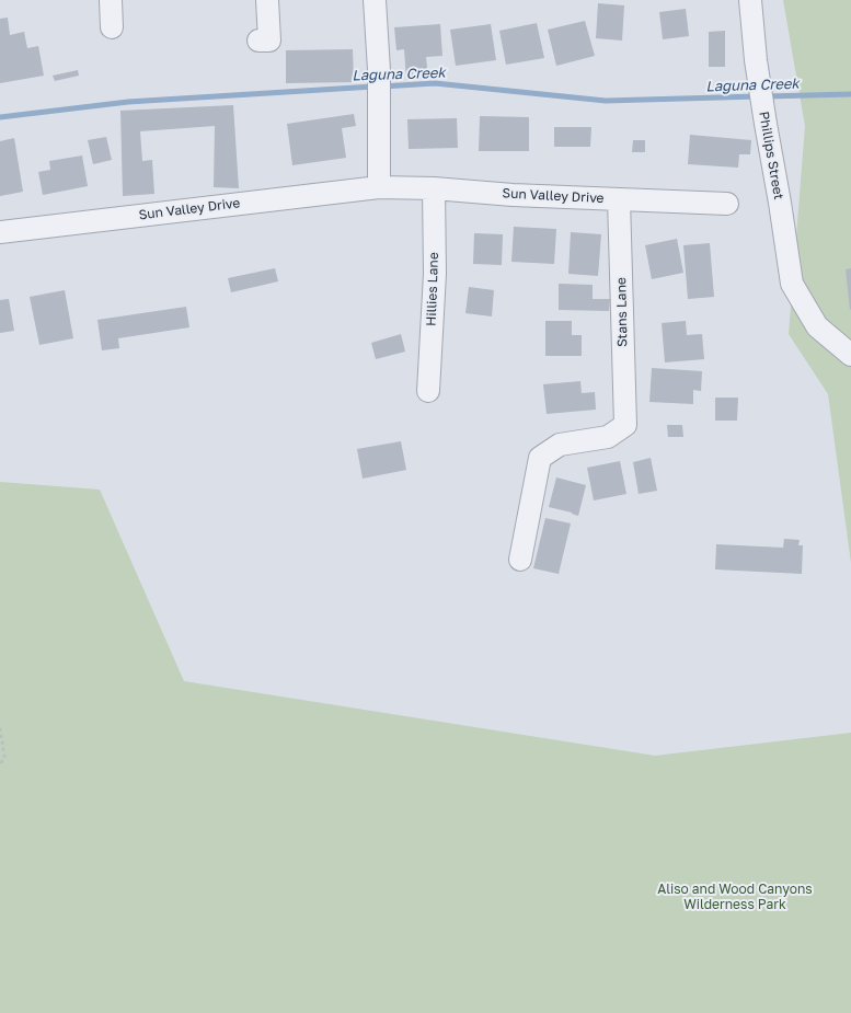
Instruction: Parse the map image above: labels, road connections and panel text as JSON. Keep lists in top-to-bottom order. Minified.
{"streets":{"street":["Phillips Street","Sun Valley Drive","Hillies Lane","Stans Lane"]},"crossings":[["Sun Valley Drive","Hillies Lane"],["Sun Valley Drive","Stans Lane"]],"water":["Laguna Creek"],"parks":["Aliso and Wood Canyons Wilderness Park"]}
